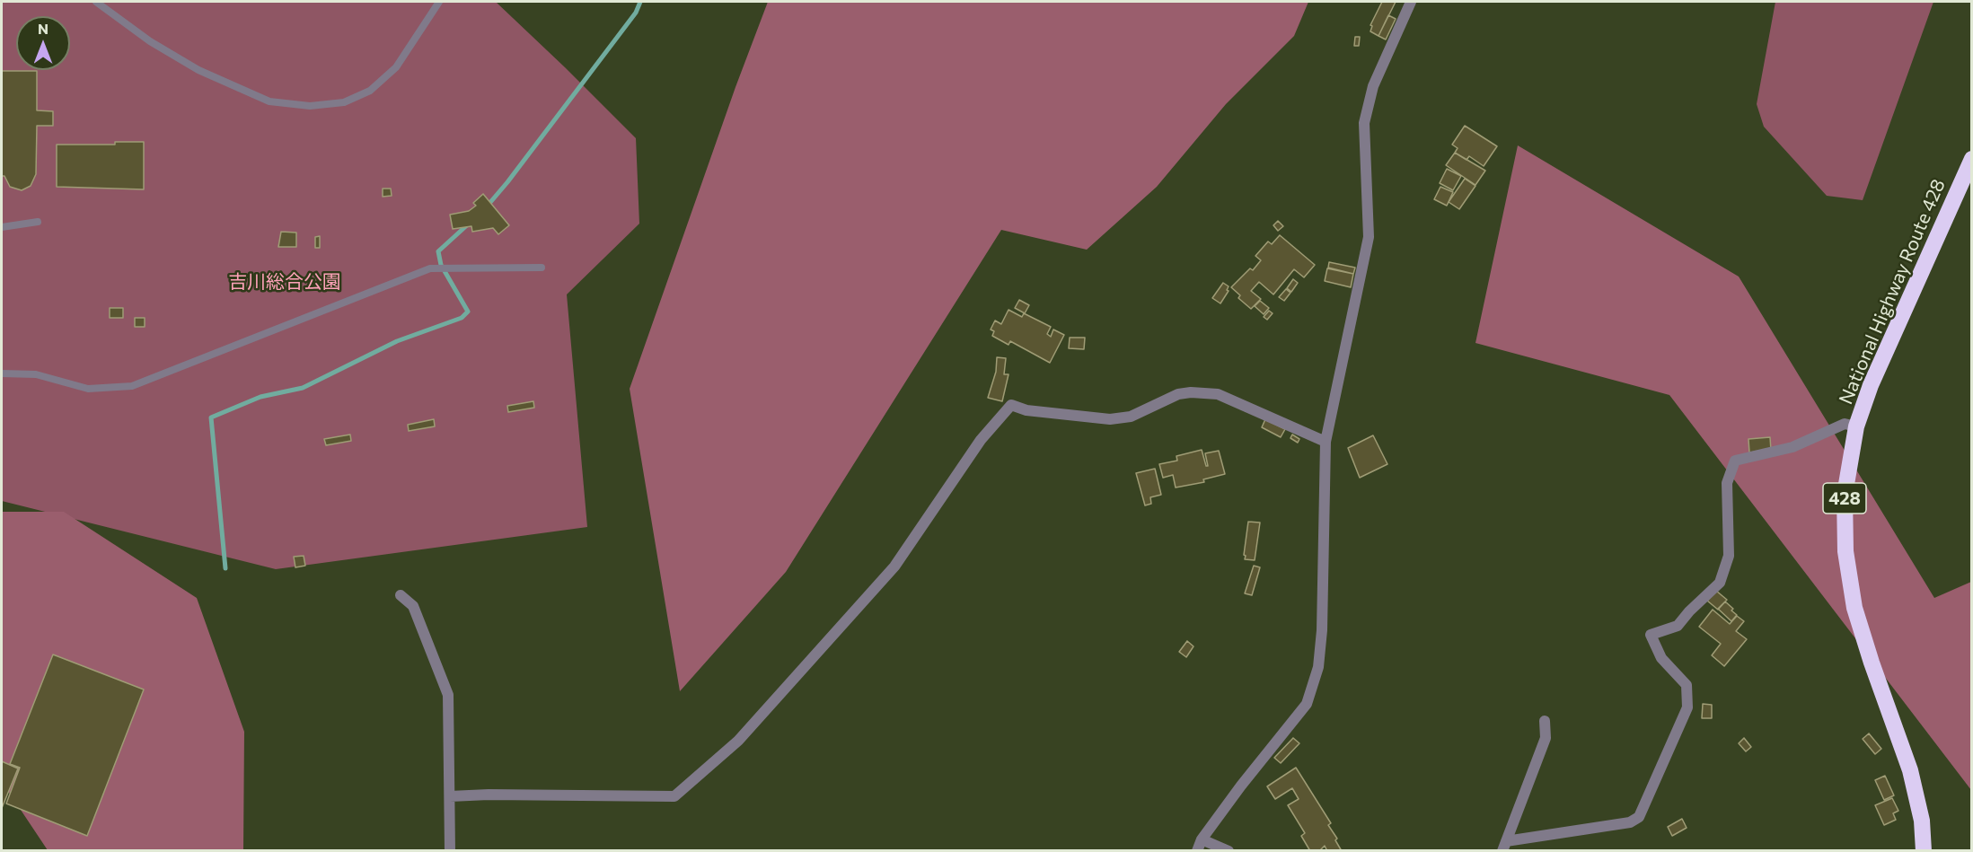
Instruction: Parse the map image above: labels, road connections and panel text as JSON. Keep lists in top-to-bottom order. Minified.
{"streets":{"highway":["National Highway Route 428","428"]},"parks":["吉川総合公園"],"north":"top"}
